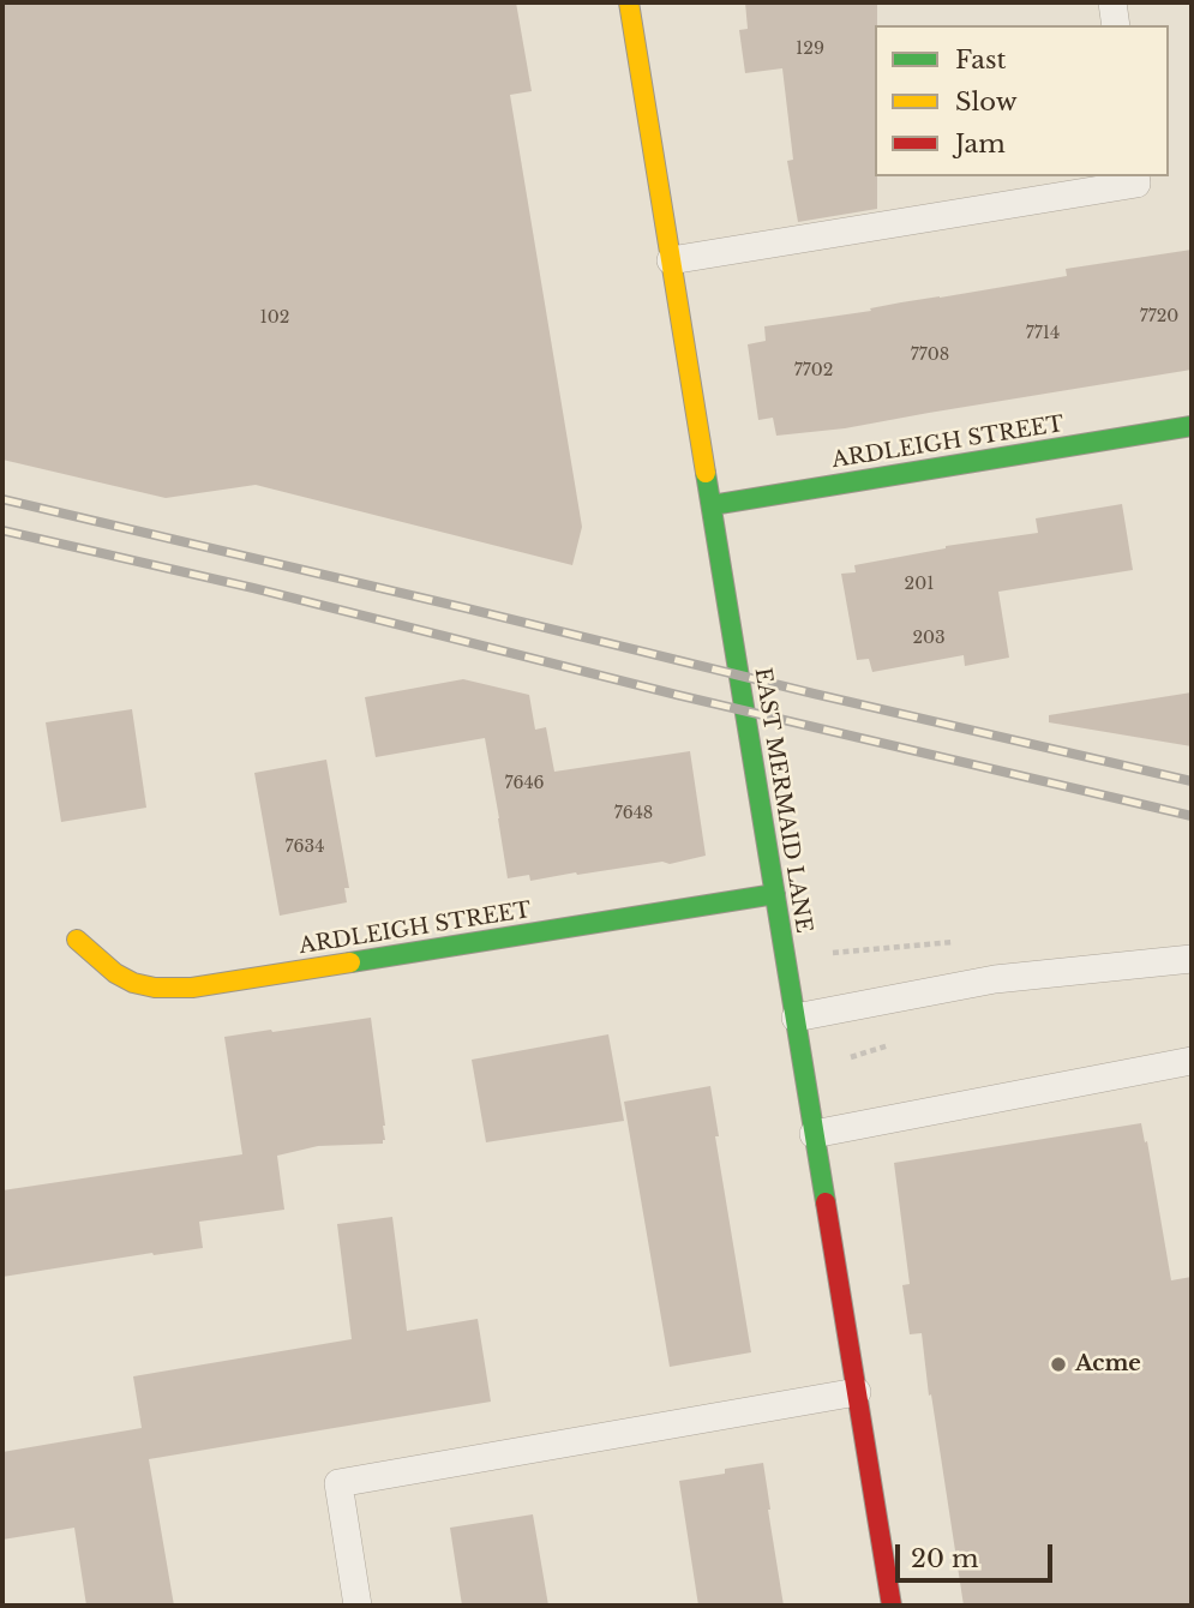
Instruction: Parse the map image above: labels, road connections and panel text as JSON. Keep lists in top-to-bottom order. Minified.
{"streets":{"street":["ARDLEIGH STREET","EAST MERMAID LANE"]},"crossings":[["ARDLEIGH STREET","EAST MERMAID LANE"]],"places":["Acme"],"house_numbers":["129","7720","102","7714","7708","7702","201","203","7646","7648","7634"],"legend":["Fast","Slow","Jam"],"scale_bar":"20 m"}
